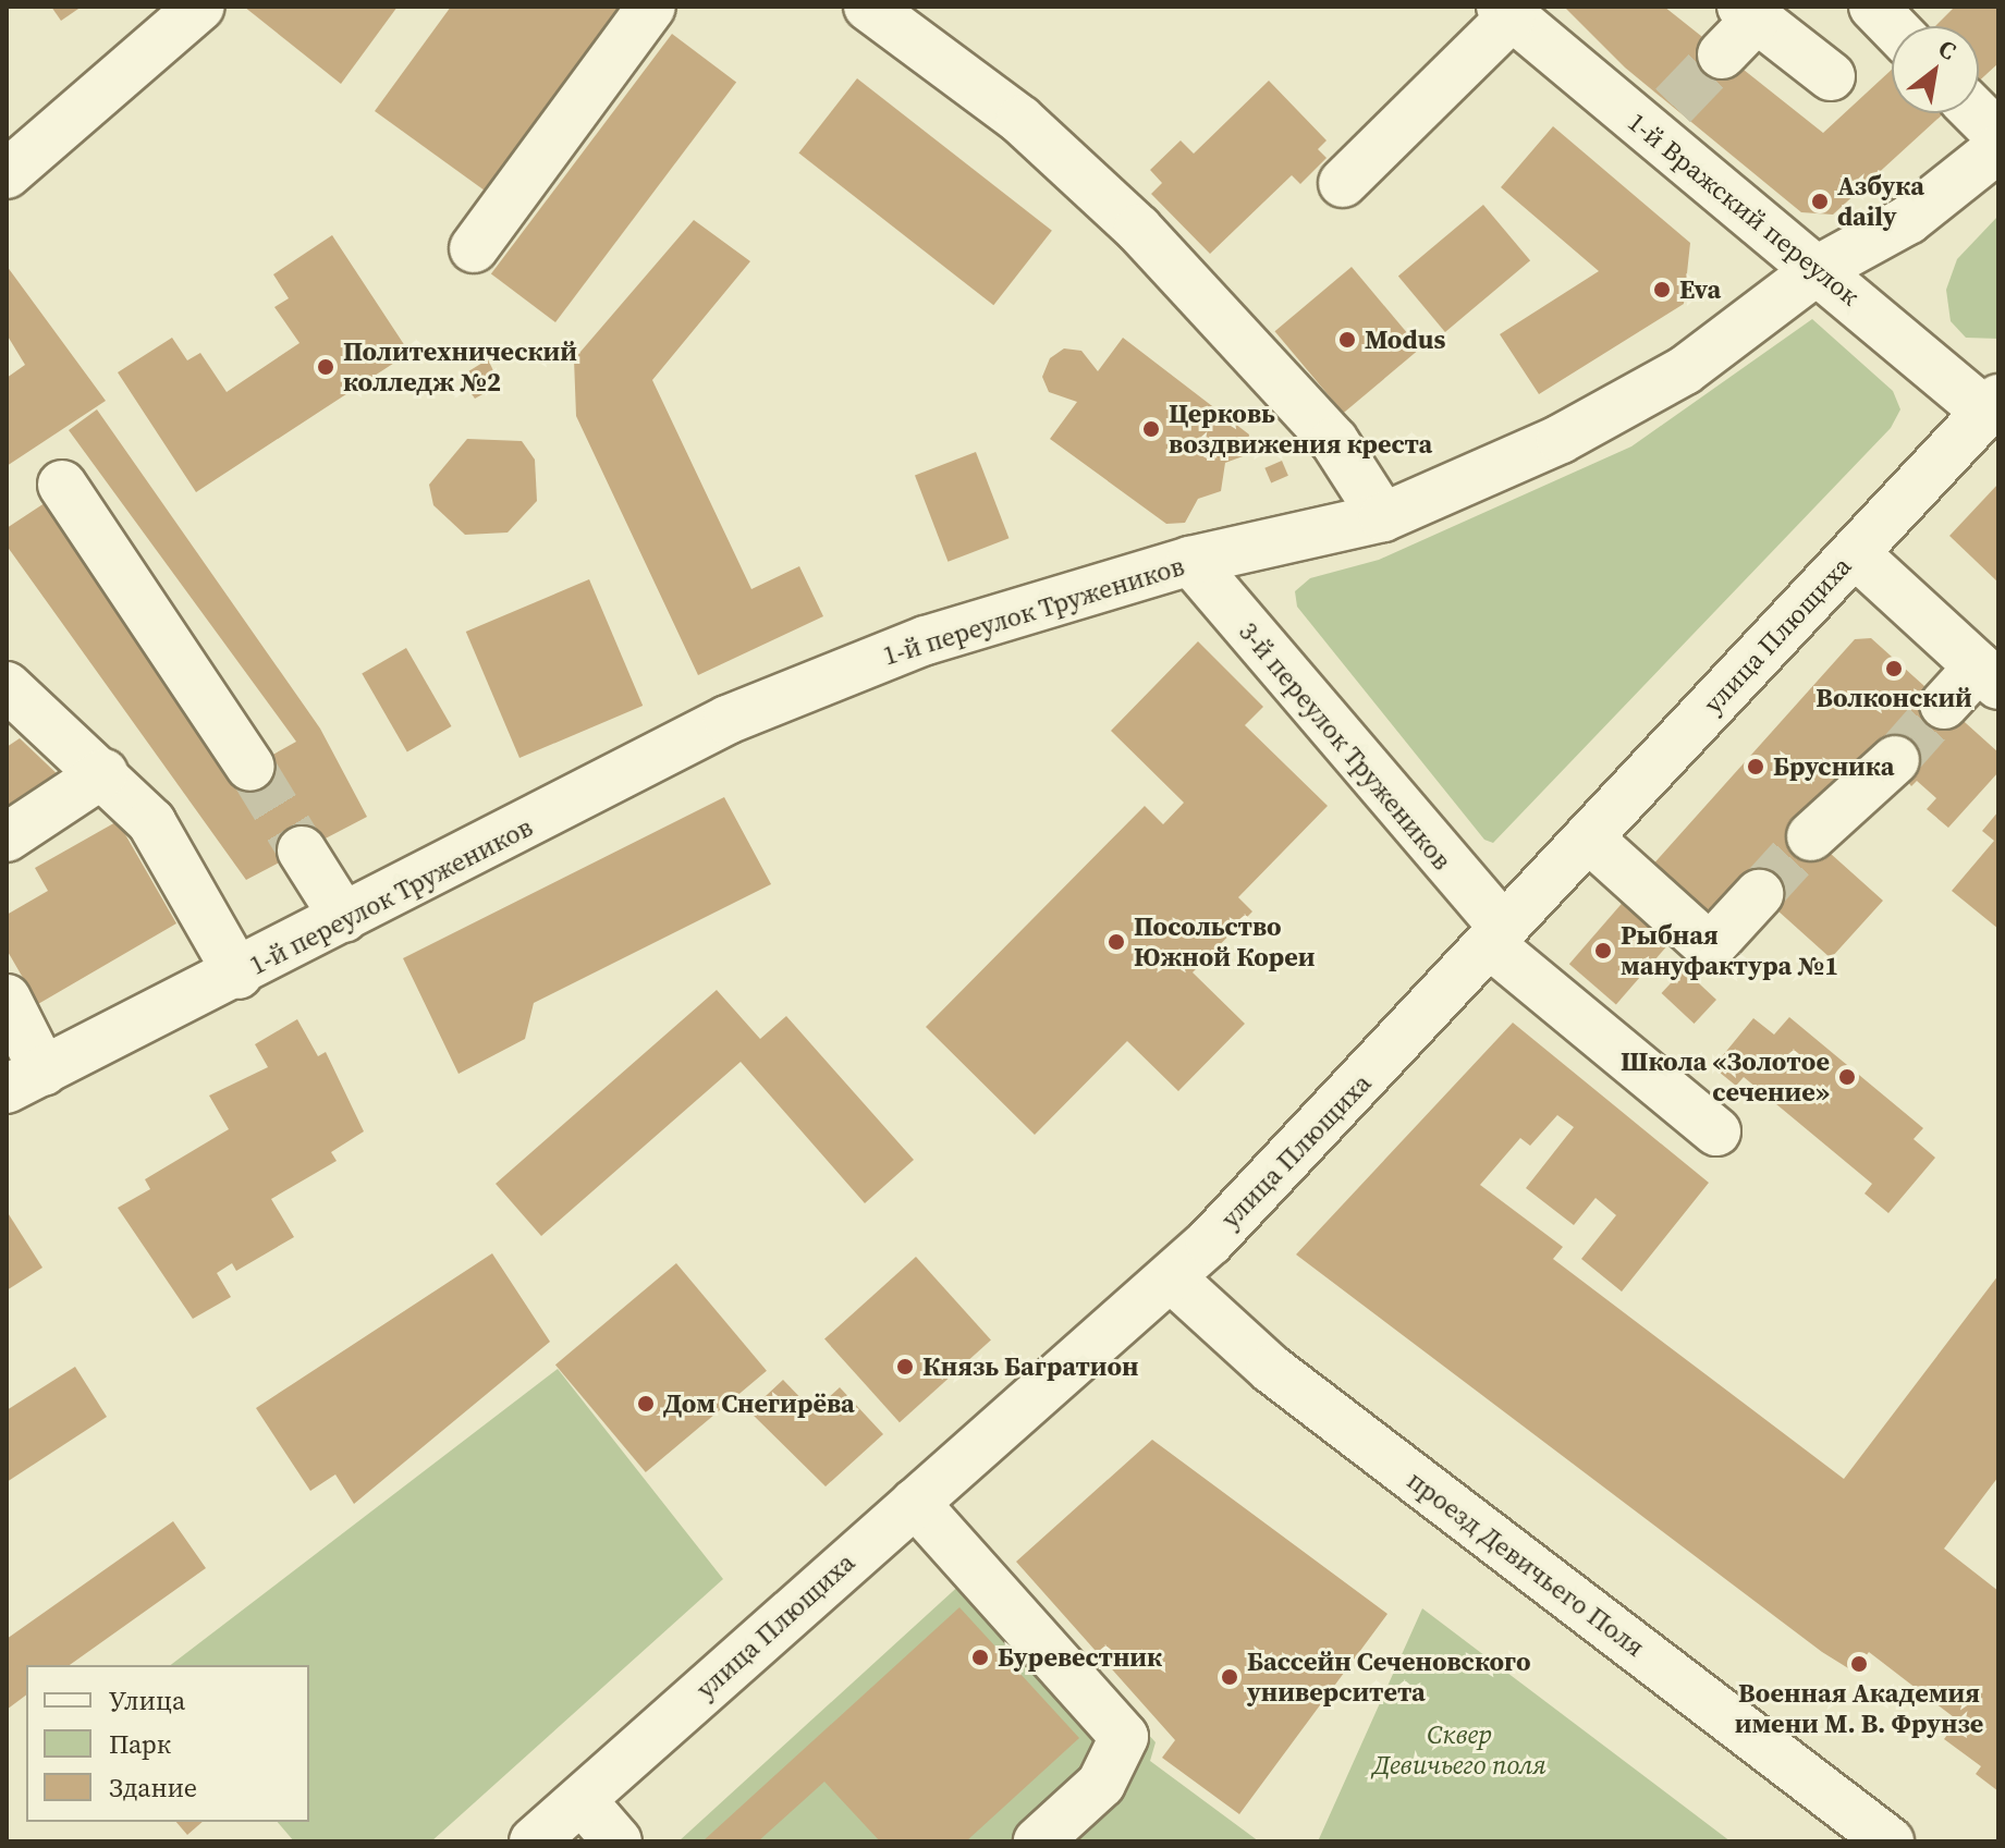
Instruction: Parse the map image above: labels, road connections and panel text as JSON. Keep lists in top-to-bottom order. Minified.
{"streets":{"street":["1-й Вражский переулок","1-й переулок Тружеников","улица Плющиха","3-й переулок Тружеников","проезд Девичьего Поля"]},"crossings":[["1-й Вражский переулок","1-й переулок Тружеников"],["1-й Вражский переулок","улица Плющиха"],["1-й переулок Тружеников","3-й переулок Тружеников"],["улица Плющиха","3-й переулок Тружеников"],["улица Плющиха","проезд Девичьего Поля"]],"parks":["Сквер Девичьего поля"],"places":["Азбука daily","Eva","Modus","Политехнический колледж №2","Церковь воздвижения креста","Волконский","Брусника","Посольство Южной Кореи","Рыбная мануфактура №1","Школа «Золотое сечение»","Князь Багратион","Дом Снегирёва","Буревестник","Военная Академия имени М. В. Фрунзе","Бассейн Сеченовского университета"],"legend":["Улица","Парк","Здание"],"north":"top right"}
